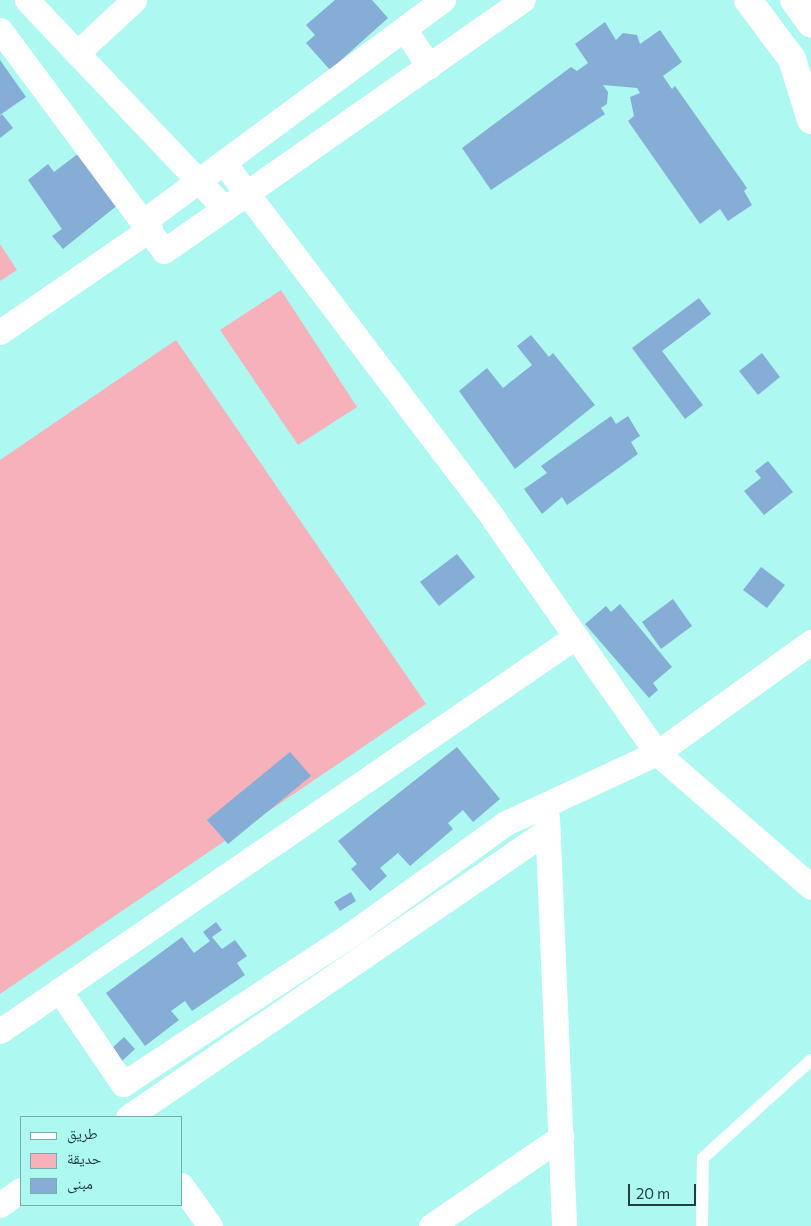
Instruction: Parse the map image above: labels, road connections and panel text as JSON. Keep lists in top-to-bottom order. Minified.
{"legend":["طريق","حديقة","مبنى"],"scale_bar":"20 m"}
